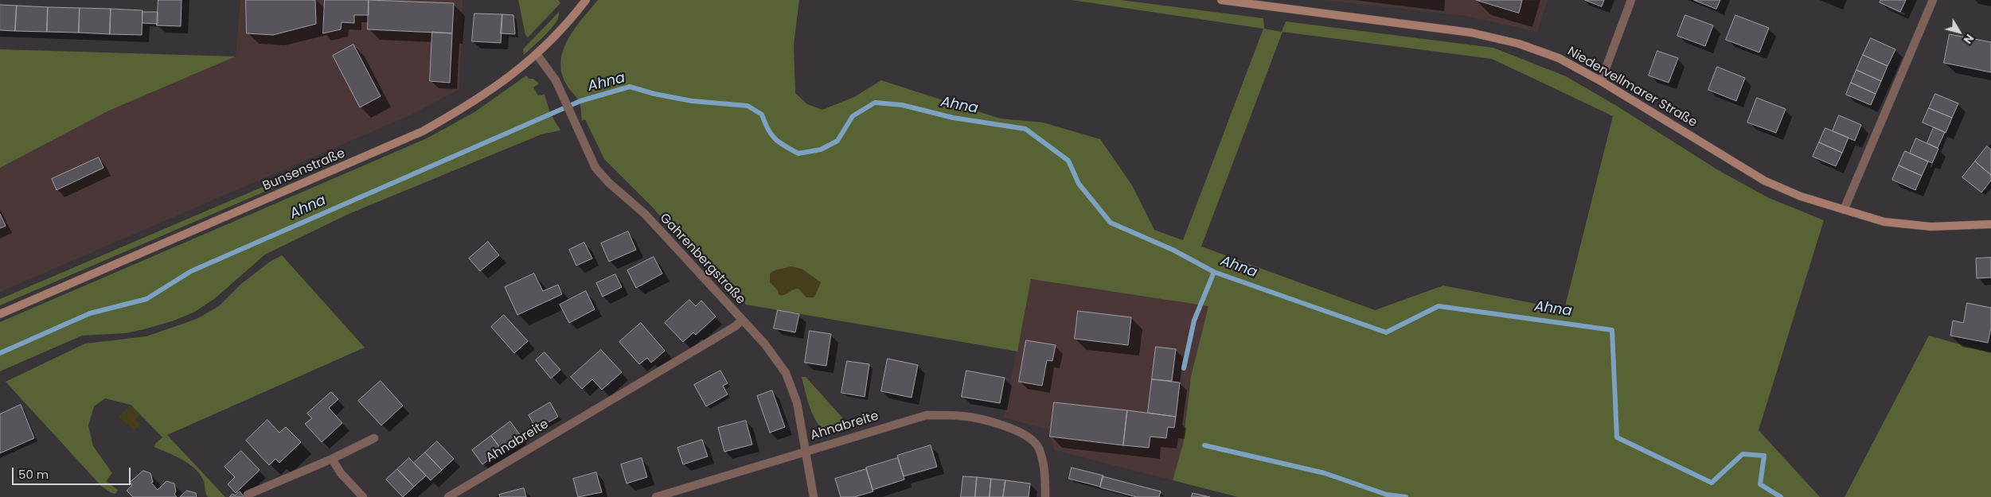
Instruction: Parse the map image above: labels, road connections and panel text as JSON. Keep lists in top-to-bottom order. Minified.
{"streets":{"main road":["Niedervellmarer Straße","Bunsenstraße"],"street":["Gahrenbergstraße","Ahnabreite"]},"crossings":[["Bunsenstraße","Gahrenbergstraße"],["Gahrenbergstraße","Ahnabreite"]],"water":["Ahna"],"scale_bar":"50 m","north":"bottom right"}
